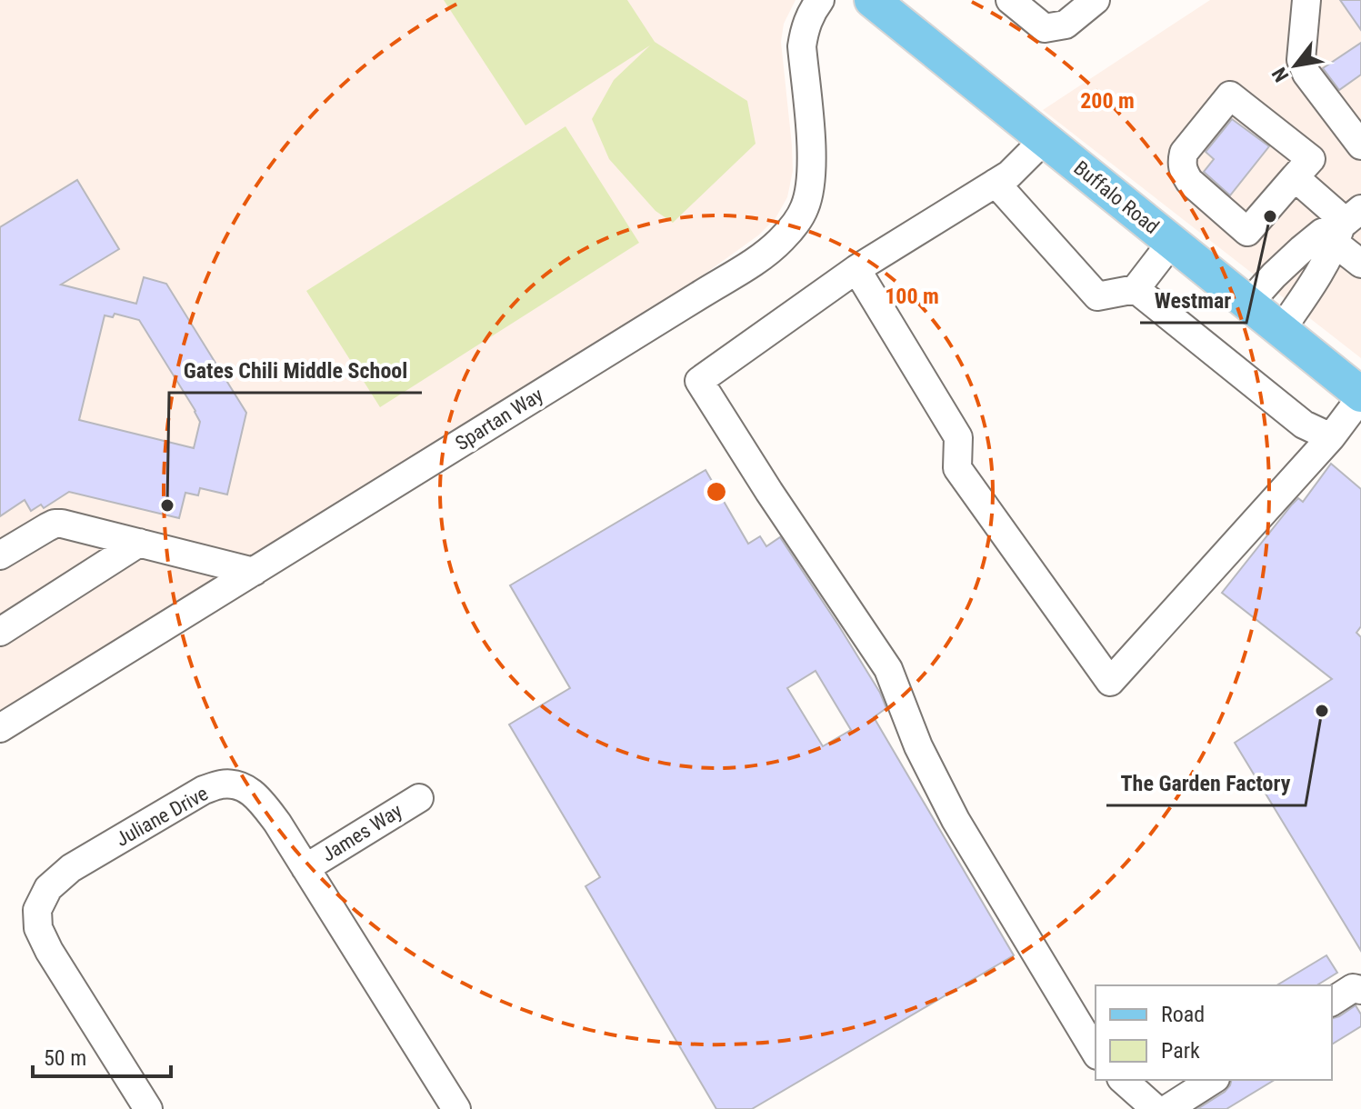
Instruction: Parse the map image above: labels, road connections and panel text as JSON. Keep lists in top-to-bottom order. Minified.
{"streets":{"main road":["Buffalo Road"],"street":["Spartan Way","Juliane Drive","James Way"]},"crossings":[["Juliane Drive","James Way"]],"places":["Westmar","Gates Chili Middle School","The Garden Factory"],"legend":["Road","Park"],"scale_bar":"50 m","north":"bottom left","rings":["200 m","100 m"]}
